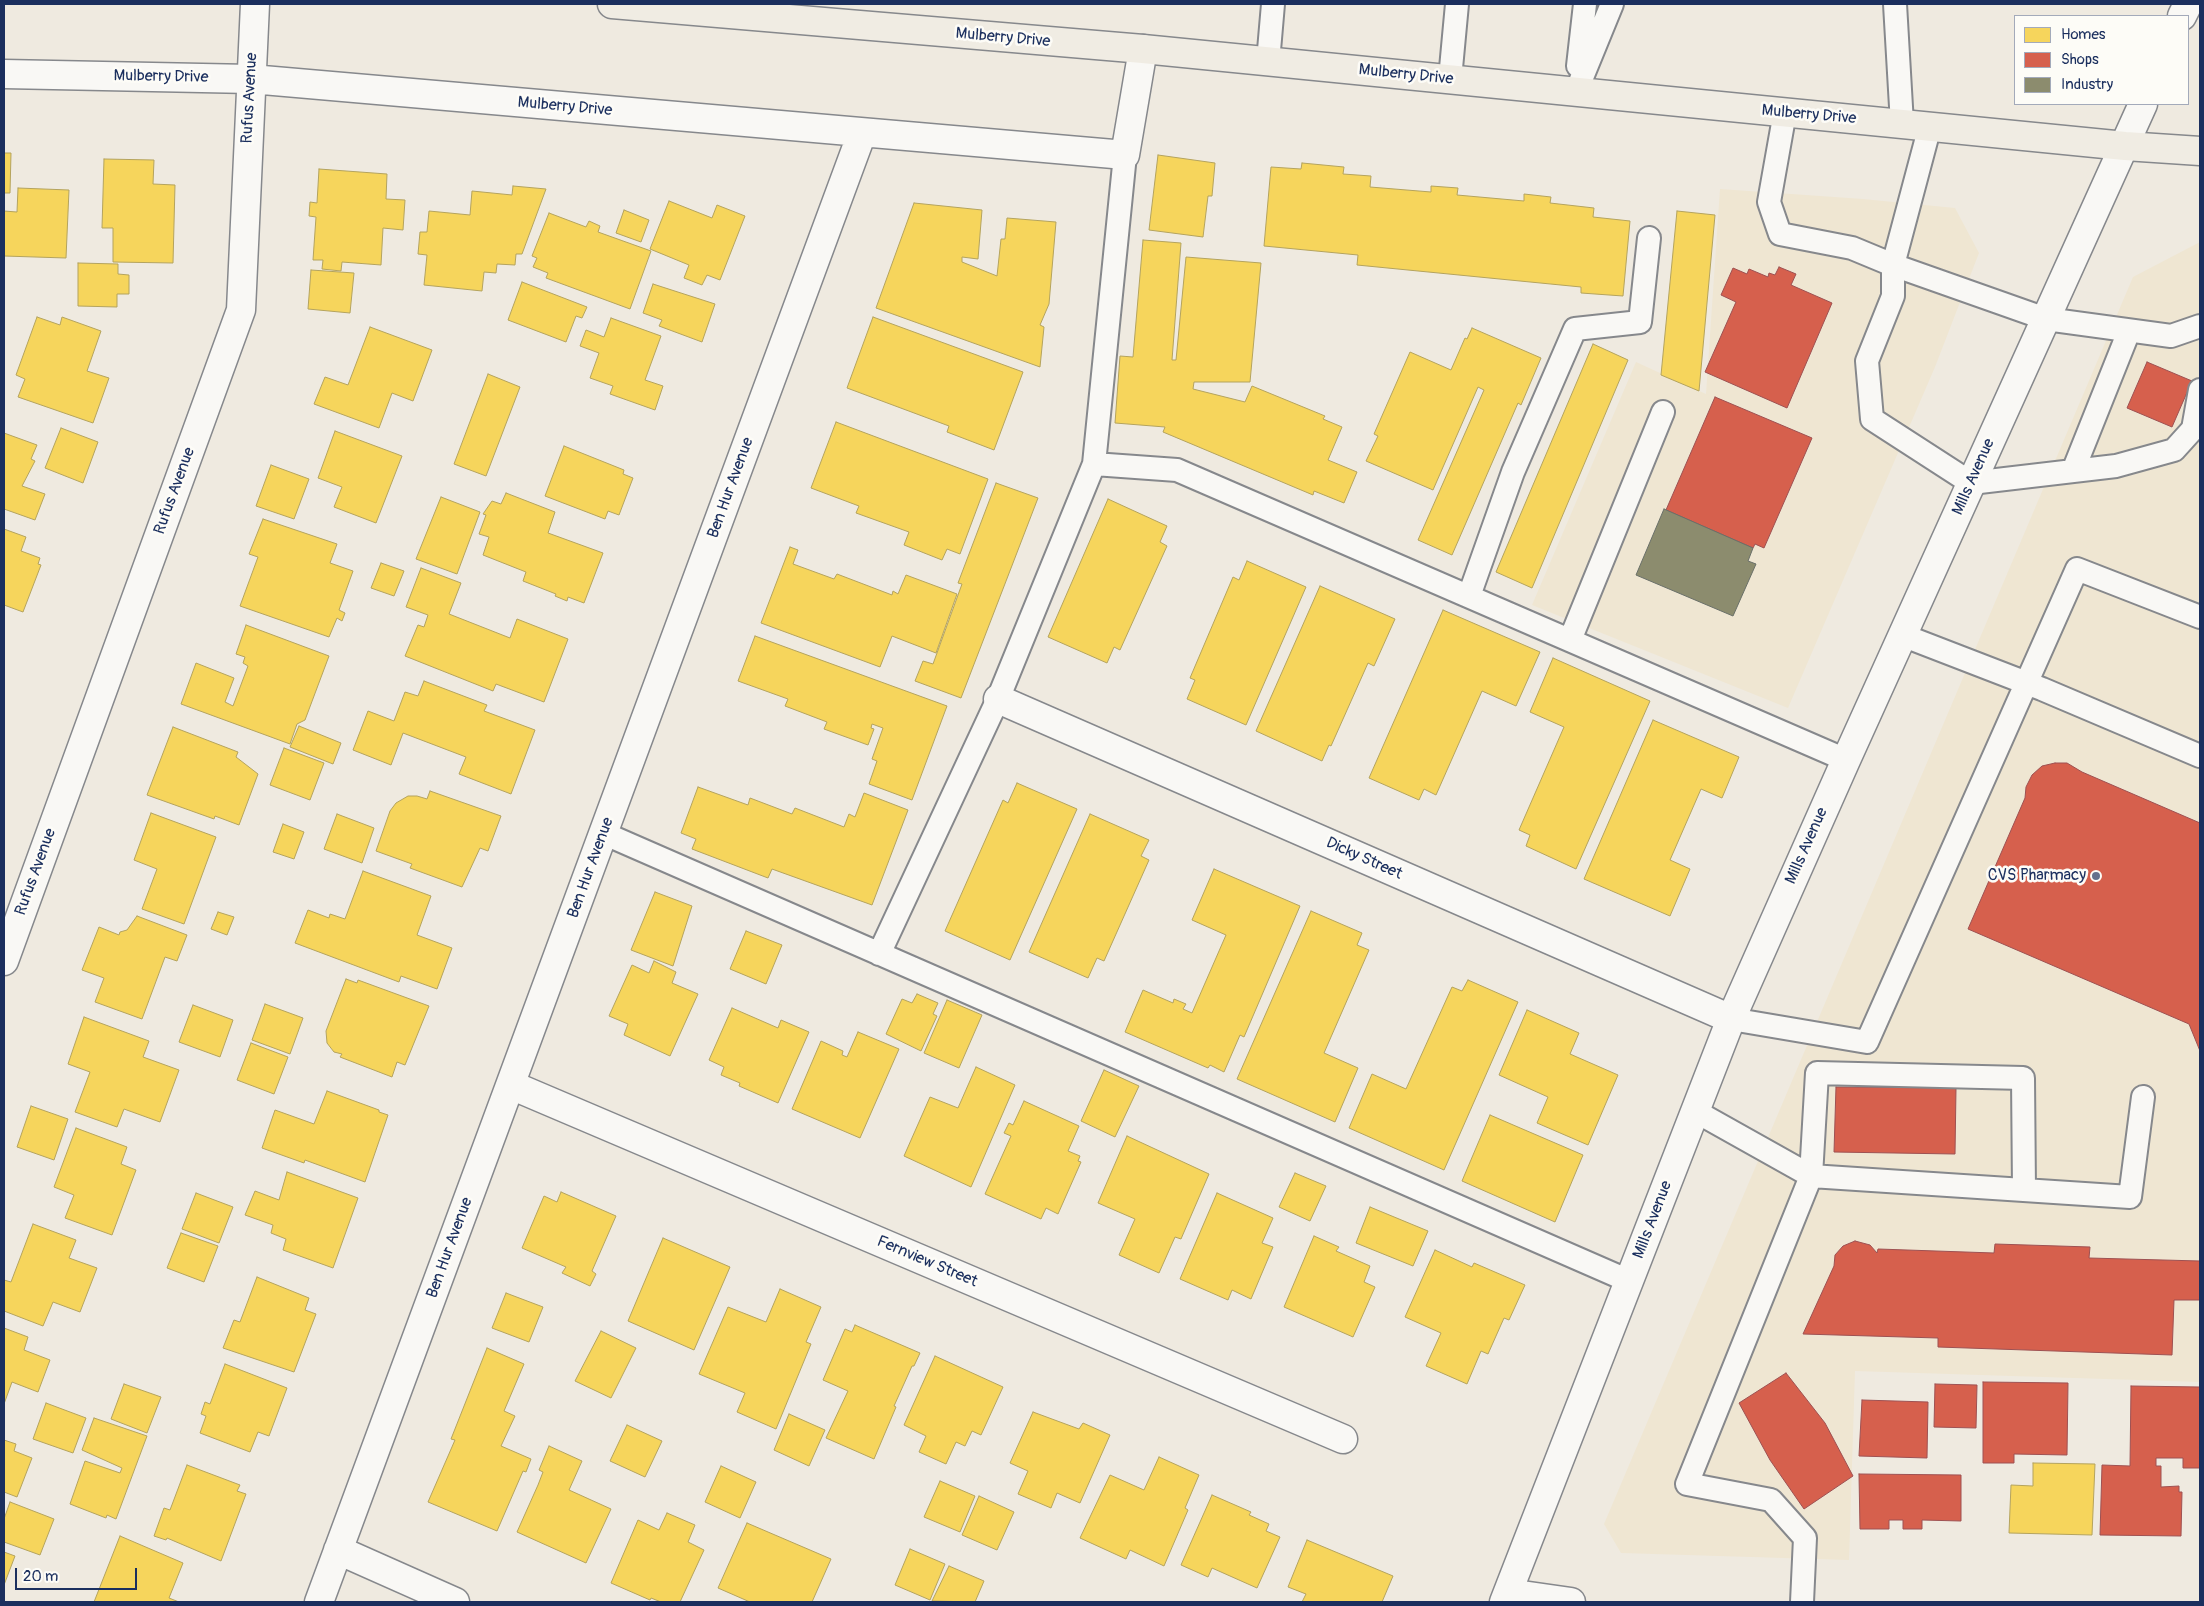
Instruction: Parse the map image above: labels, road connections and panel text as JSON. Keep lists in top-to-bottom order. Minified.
{"streets":{"main road":["Mulberry Drive"],"street":["Rufus Avenue","Mills Avenue","Ben Hur Avenue","Dicky Street","Fernview Street"]},"crossings":[["Mulberry Drive","Rufus Avenue"],["Mulberry Drive","Mills Avenue"],["Mulberry Drive","Ben Hur Avenue"],["Mills Avenue","Dicky Street"],["Ben Hur Avenue","Fernview Street"]],"places":["CVS Pharmacy"],"legend":["Homes","Shops","Industry"],"scale_bar":"20 m"}
